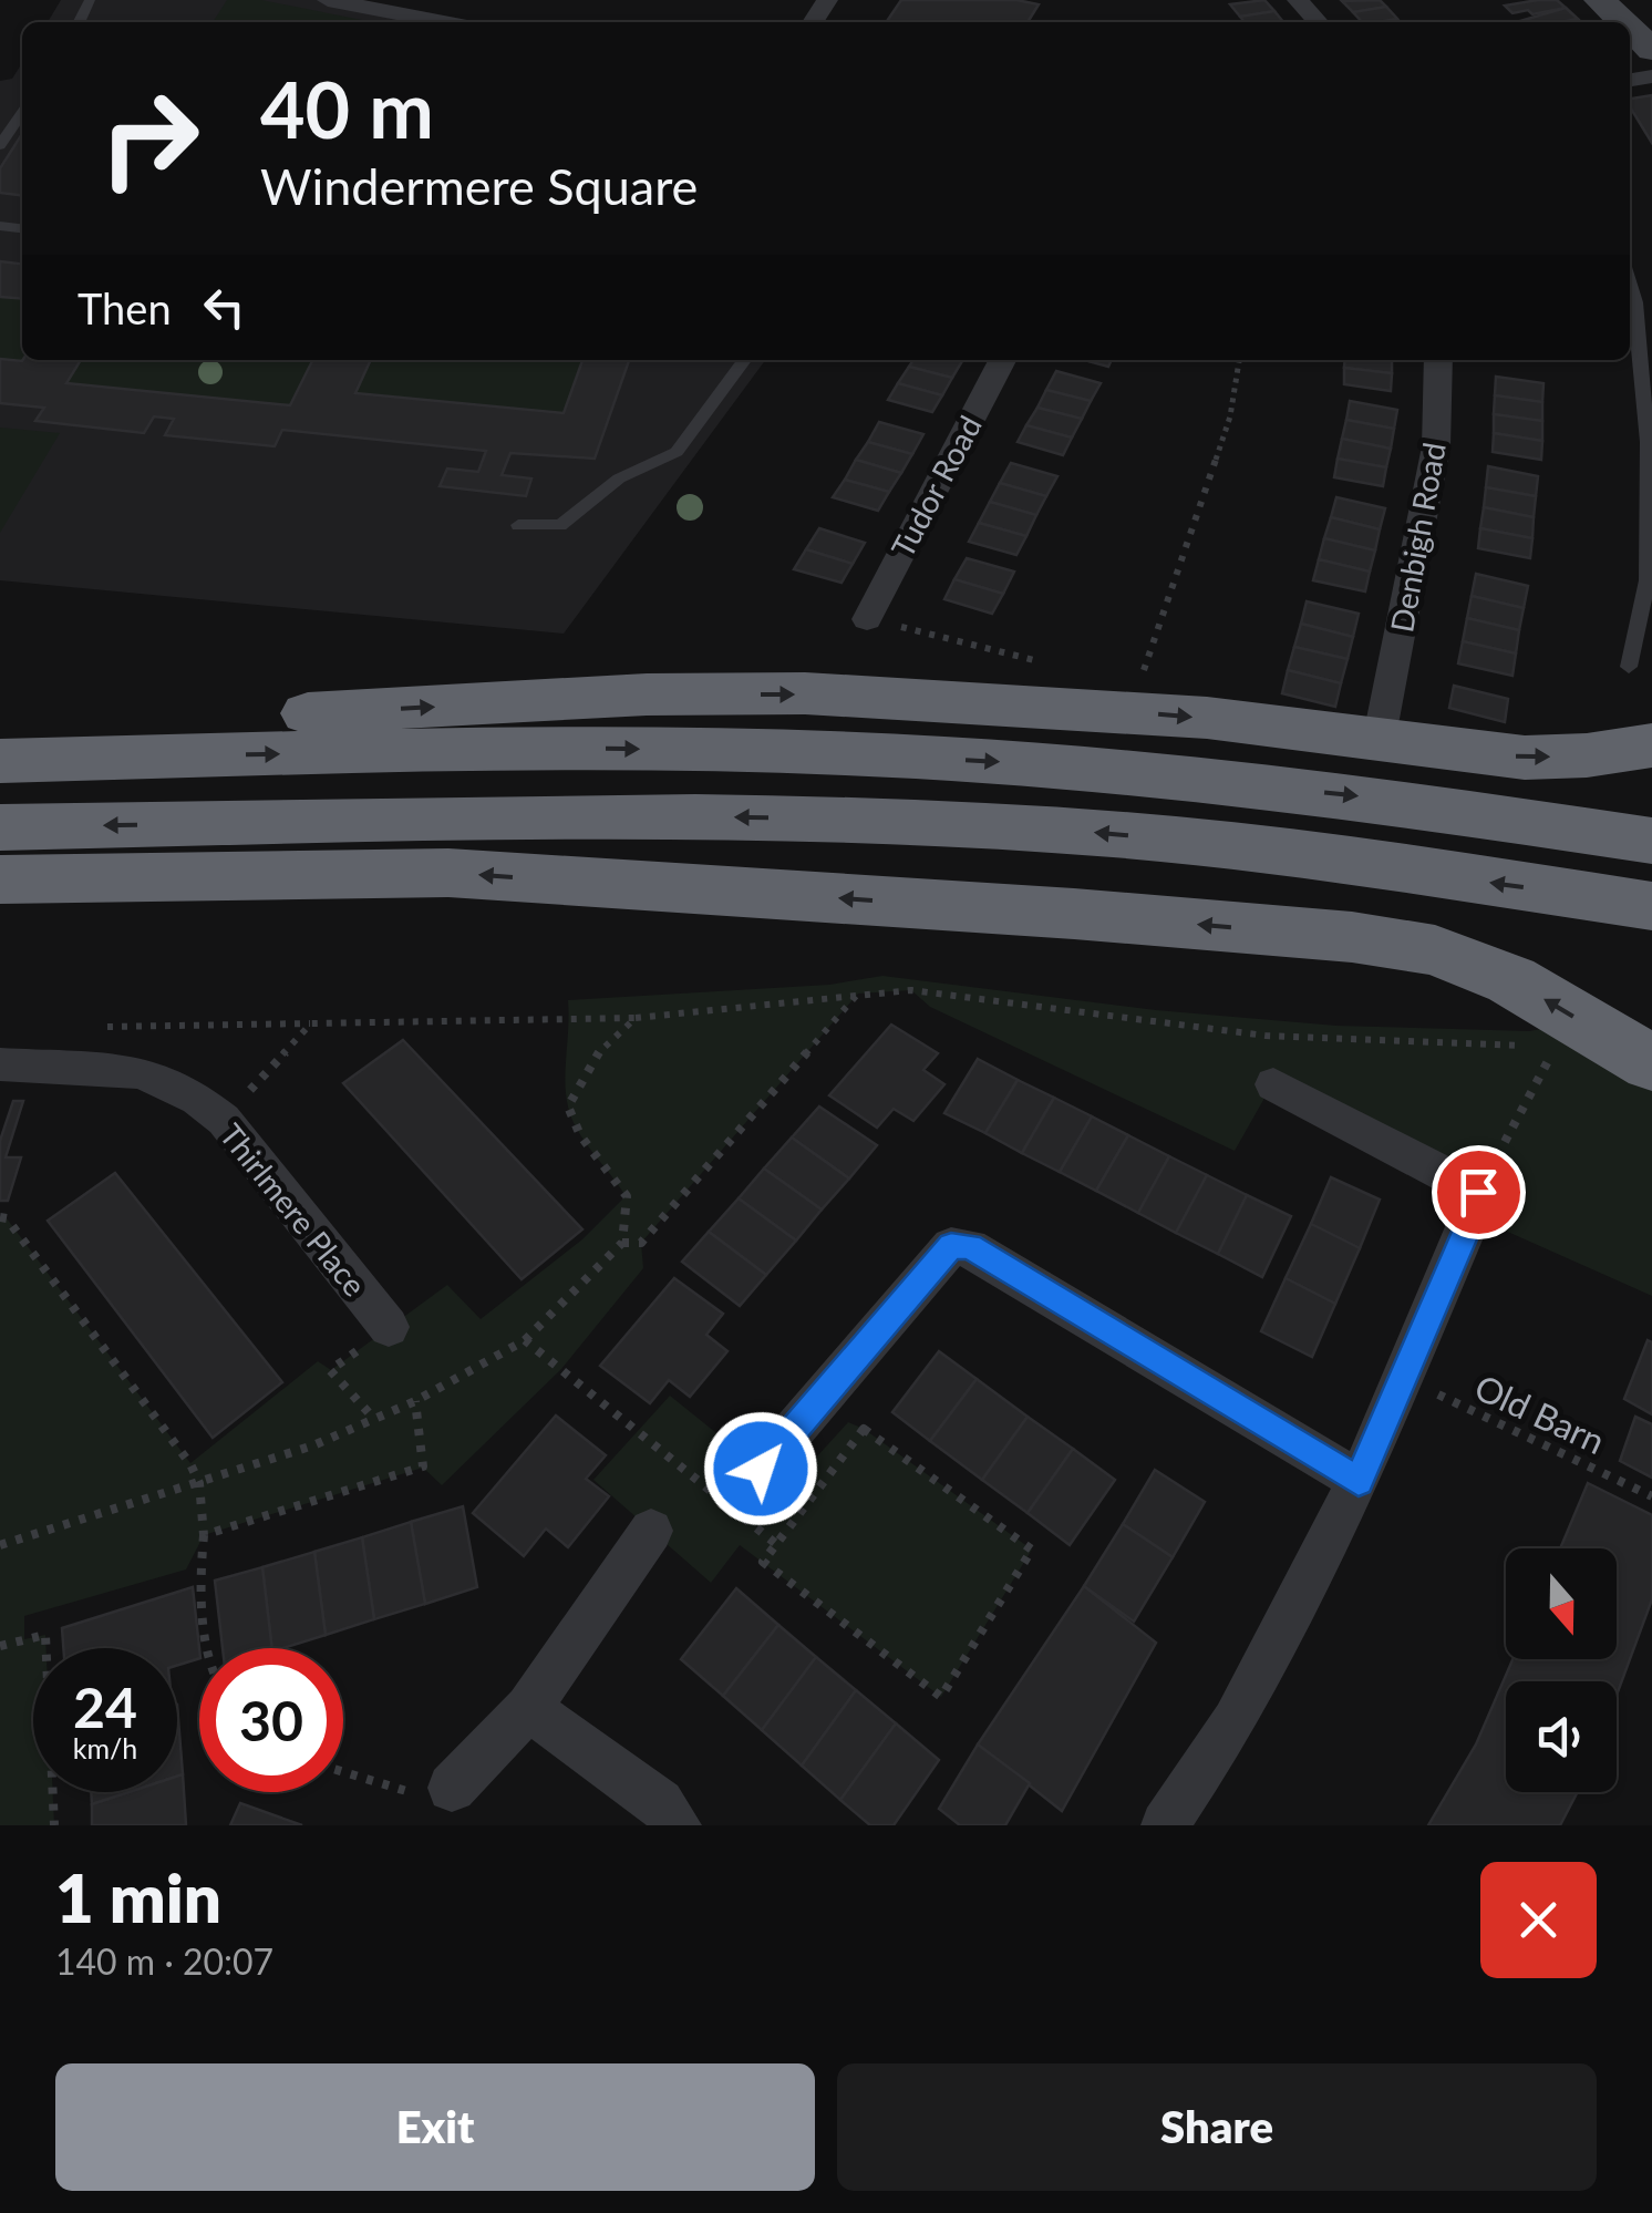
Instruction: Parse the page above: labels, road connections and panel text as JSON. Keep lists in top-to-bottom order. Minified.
{"streets":{"street":["Tudor Road","Denbigh Road","Thirlmere Place"],"path":["Old Barn"]},"north":"bottom","page":{"turn":["40 m","Windermere Square"],"then":"Then","speed":"24 km/h","limit":"30","heading":["1 min","140 m · 20:07"],"buttons":["Exit","Share"]}}
